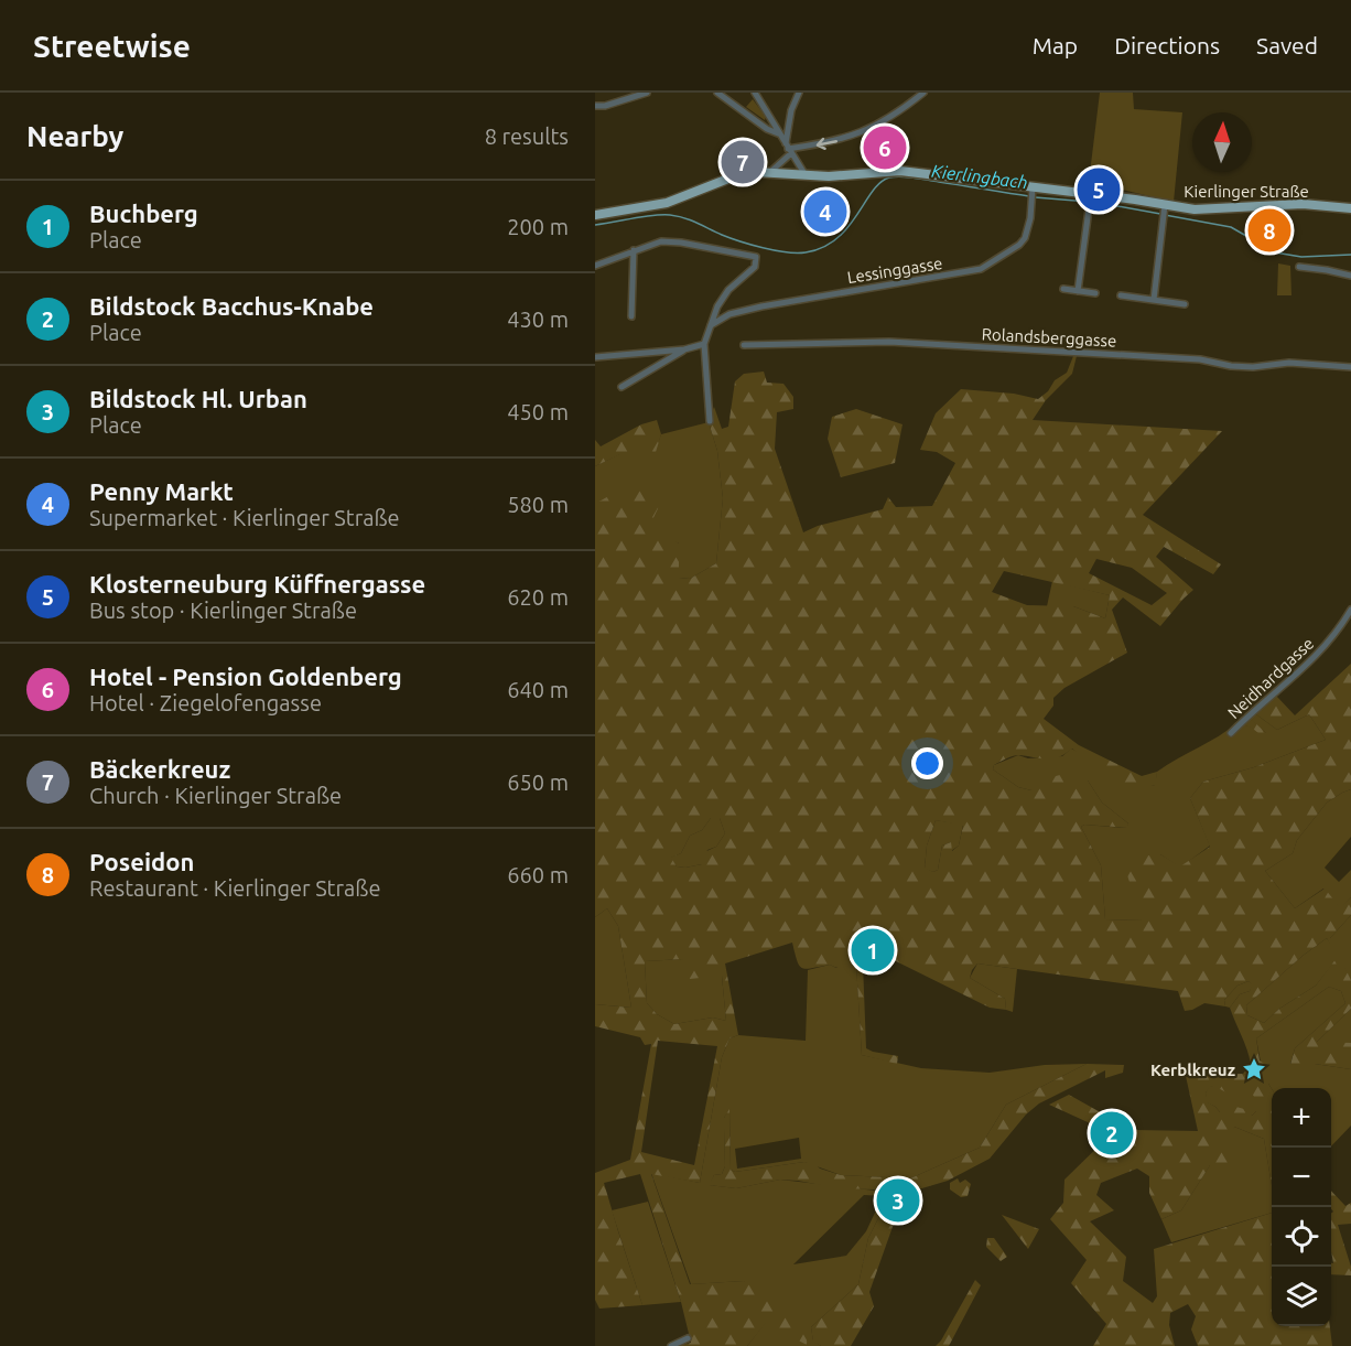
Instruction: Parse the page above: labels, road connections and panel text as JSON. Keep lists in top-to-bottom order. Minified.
{"streets":{"main road":["Kierlinger Straße"],"street":["Lessinggasse","Rolandsberggasse","Neidhardgasse"]},"crossings":[["Kierlinger Straße","Lessinggasse"]],"water":["Kierlingbach"],"places":{"place":["Kerblkreuz"]},"north":"top","page":{"header":"Streetwise","nav":["Map","Directions","Saved"],"heading":["Nearby","8 results"],"pins":["6","7","5","4","8","1","2","3"],"list":[{"mark":"1","name":"Buchberg","note":"Place","value":"200 m"},{"mark":"2","name":"Bildstock Bacchus-Knabe","note":"Place","value":"430 m"},{"mark":"3","name":"Bildstock Hl. Urban","note":"Place","value":"450 m"},{"mark":"4","name":"Penny Markt","note":"Supermarket · Kierlinger Straße","value":"580 m"},{"mark":"5","name":"Klosterneuburg Küffnergasse","note":"Bus stop · Kierlinger Straße","value":"620 m"},{"mark":"6","name":"Hotel - Pension Goldenberg","note":"Hotel · Ziegelofengasse","value":"640 m"},{"mark":"7","name":"Bäckerkreuz","note":"Church · Kierlinger Straße","value":"650 m"},{"mark":"8","name":"Poseidon","note":"Restaurant · Kierlinger Straße","value":"660 m"}],"map_buttons":["+","−"]}}
